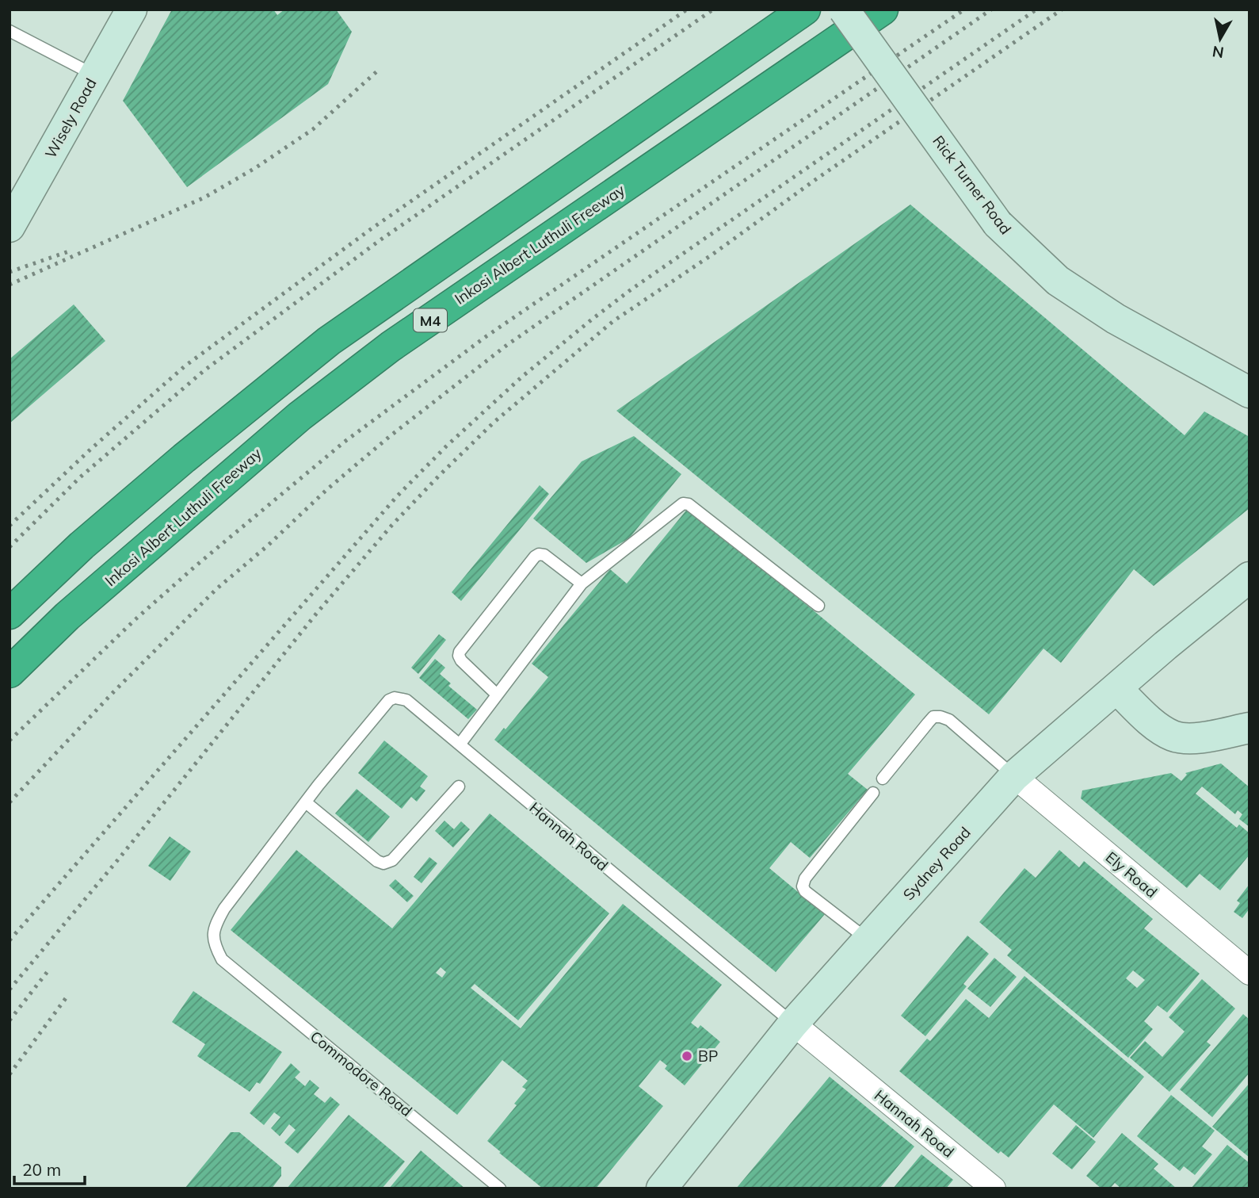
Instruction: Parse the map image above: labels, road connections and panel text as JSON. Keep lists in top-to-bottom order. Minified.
{"streets":{"highway":["Inkosi Albert Luthuli Freeway","M4"],"main road":["Wisely Road","Rick Turner Road","Sydney Road"],"street":["Hannah Road","Ely Road"],"lane":["Commodore Road"]},"crossings":[["Hannah Road","Sydney Road"],["Hannah Road","Commodore Road"],["Sydney Road","Ely Road"]],"places":["BP"],"scale_bar":"20 m","north":"bottom"}
